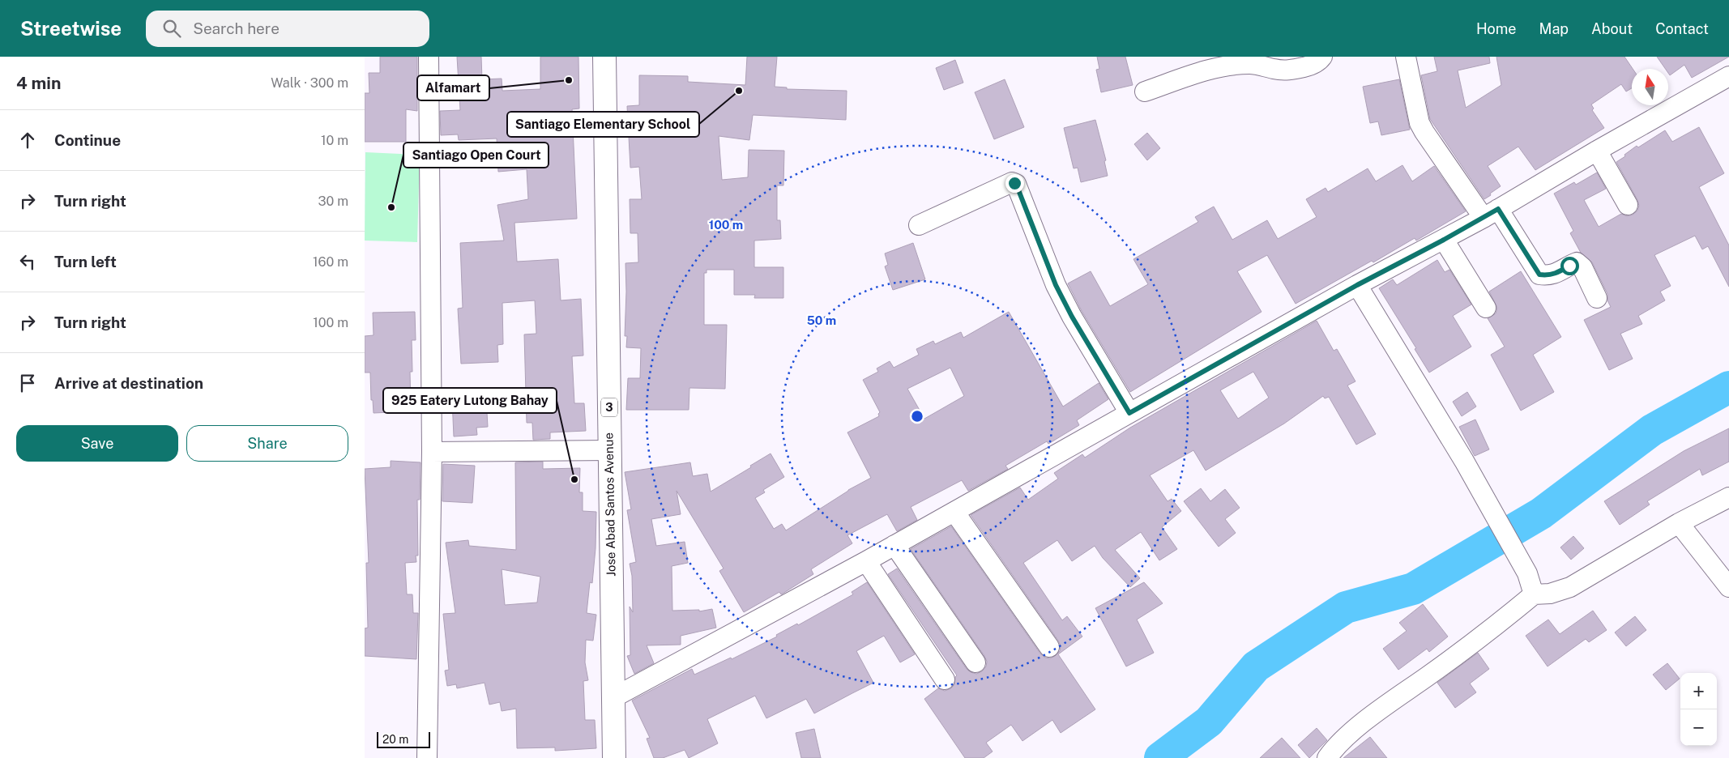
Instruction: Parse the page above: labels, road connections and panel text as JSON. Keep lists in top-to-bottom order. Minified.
{"streets":{"highway":["3","Jose Abad Santos Avenue"]},"places":["Alfamart","Santiago Elementary School","Santiago Open Court","925 Eatery Lutong Bahay"],"scale_bar":"20 m","north":"top","page":{"header":"Streetwise","search":"Search here","nav":["Home","Map","About","Contact"],"heading":["4 min","Walk · 300 m"],"list":[["Continue","10 m"],["Turn right","30 m"],["Turn left","160 m"],["Turn right","100 m"],"Arrive at destination"],"buttons":["Save","Share"],"map_buttons":["+","−"],"scale":"20 m"},"rings":["100 m","50 m"]}
